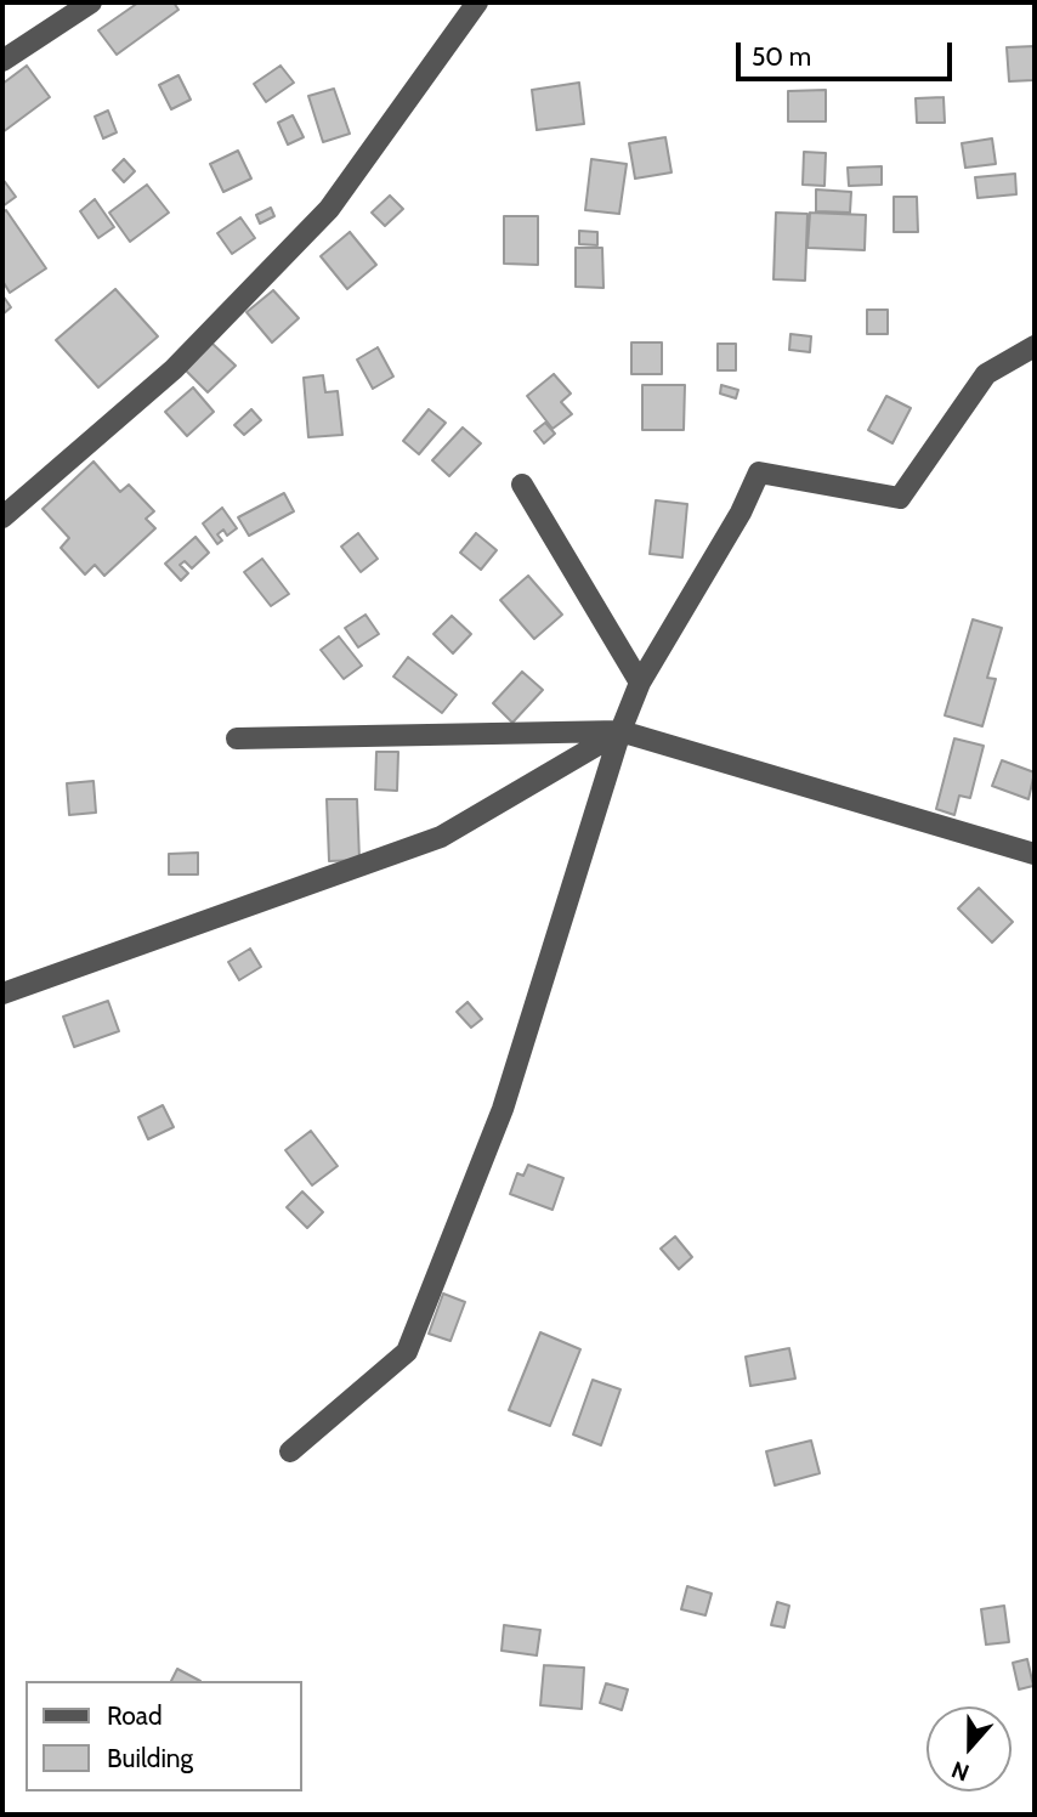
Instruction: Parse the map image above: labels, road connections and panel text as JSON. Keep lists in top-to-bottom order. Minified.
{"legend":["Road","Building"],"scale_bar":"50 m","north":"bottom"}
